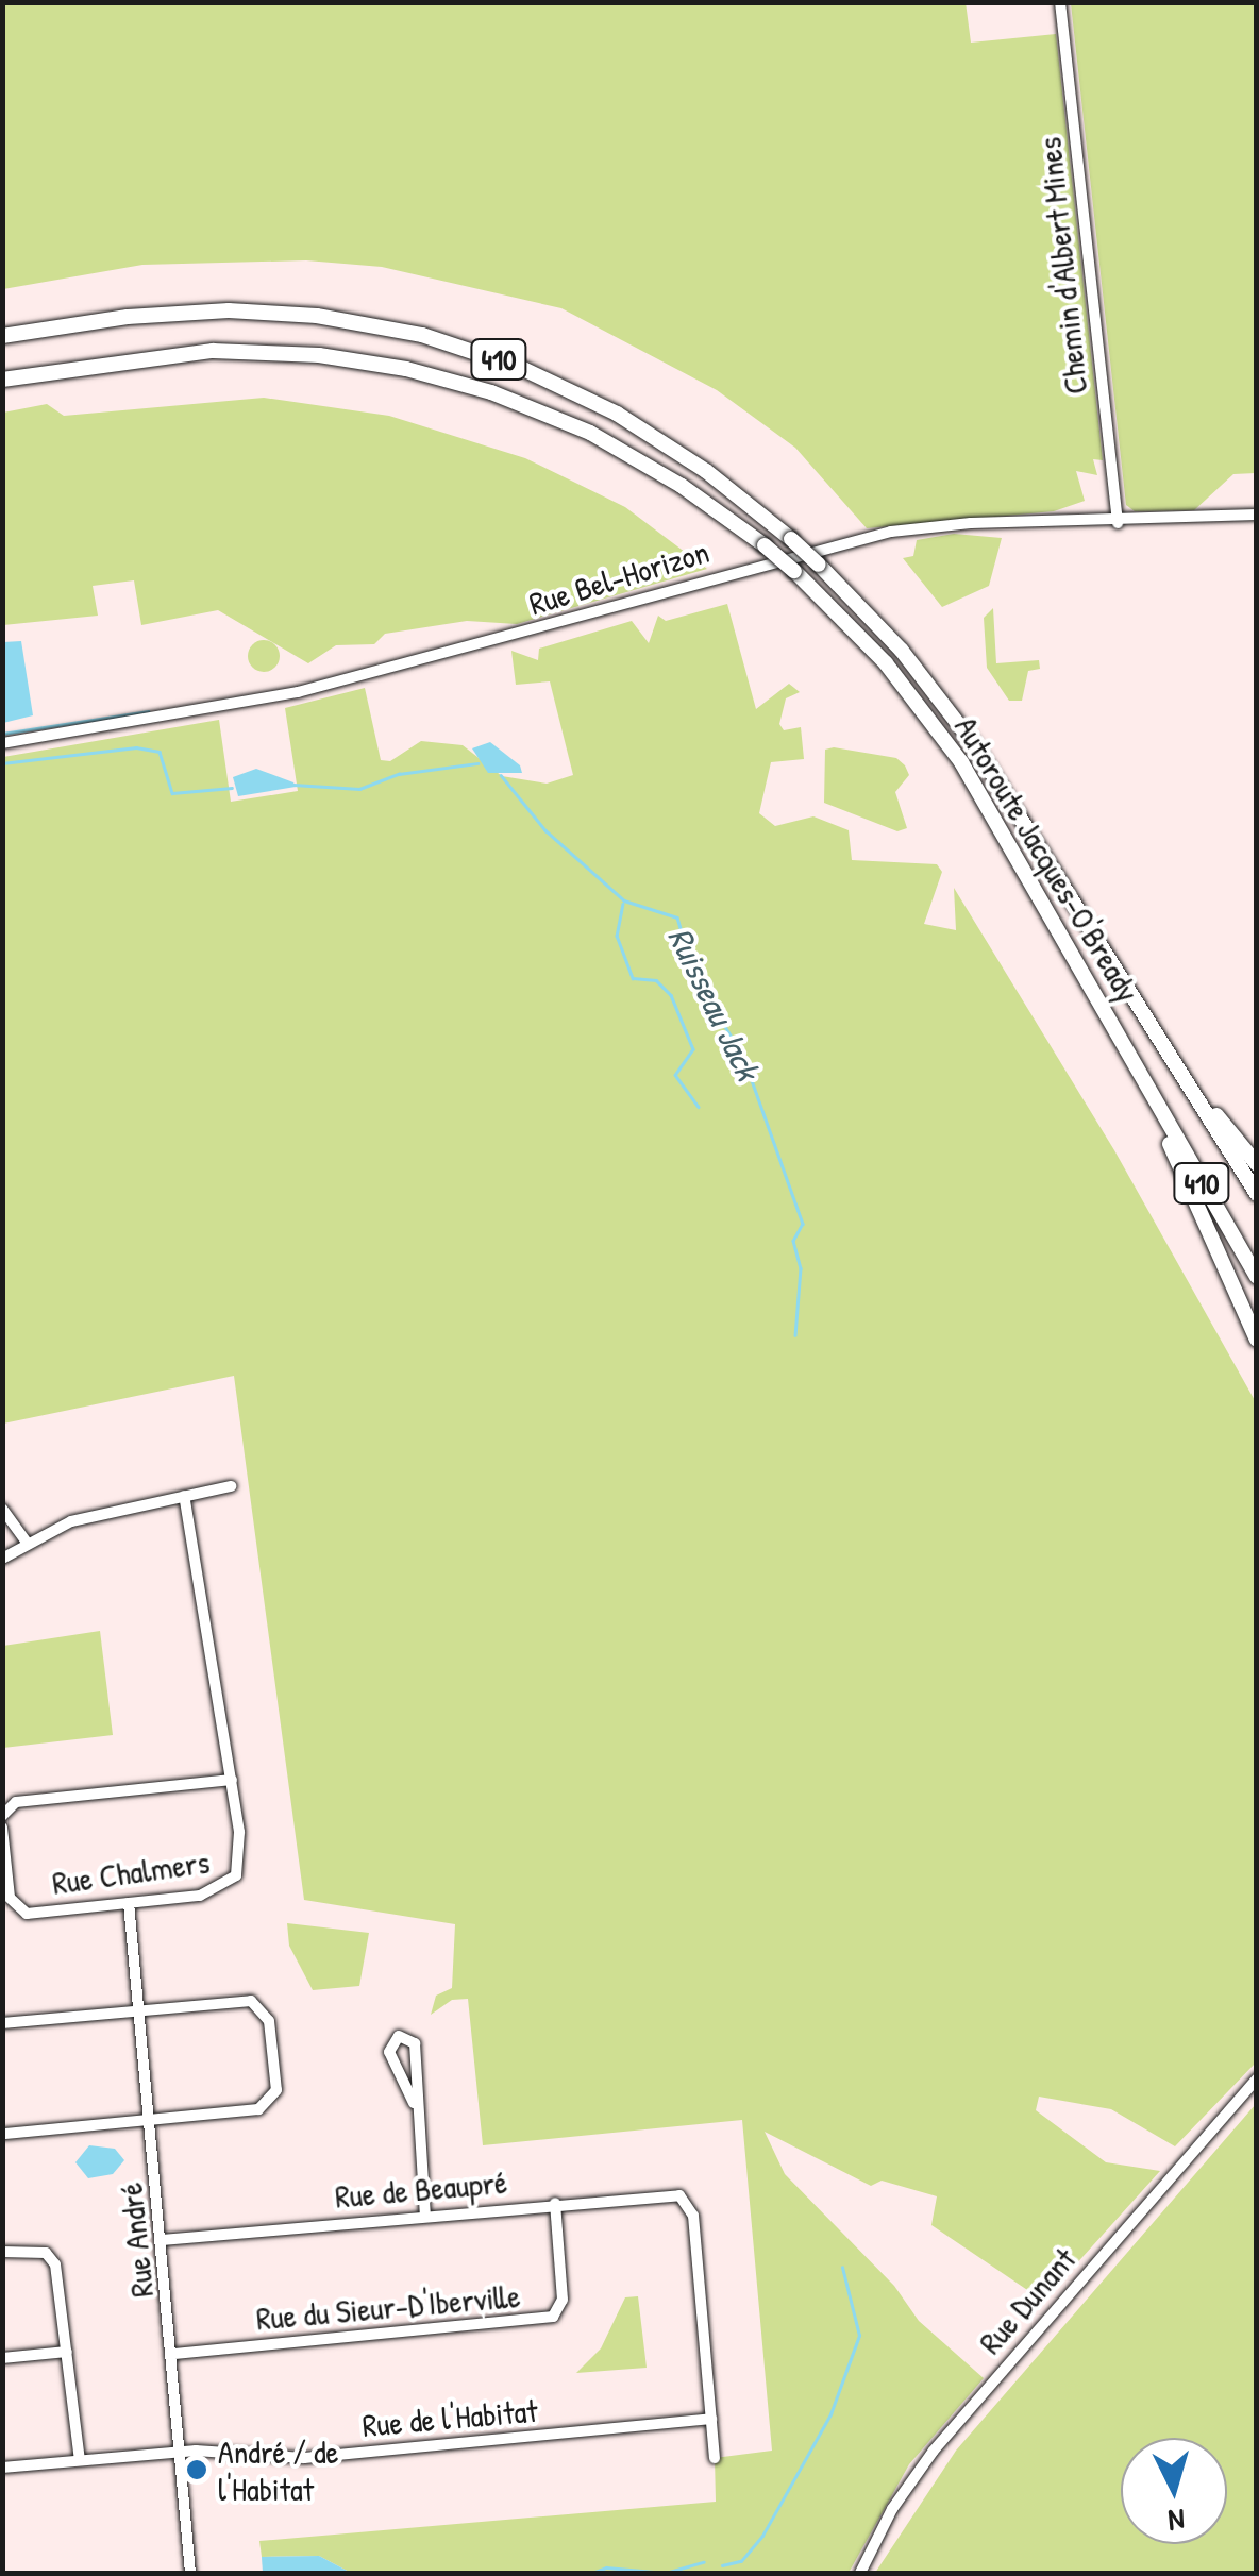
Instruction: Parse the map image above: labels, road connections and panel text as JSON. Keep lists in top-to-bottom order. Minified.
{"streets":{"highway":["410","Autoroute Jacques-O'Bready"],"street":["Chemin d'Albert Mines","Rue Bel-Horizon","Rue Chalmers","Rue de Beaupré","Rue André","Rue Dunant","Rue du Sieur-D'Iberville","Rue de l'Habitat"]},"crossings":[["Chemin d'Albert Mines","Rue Bel-Horizon"],["Rue Chalmers","Rue André"],["Rue de Beaupré","Rue André"],["Rue de Beaupré","Rue du Sieur-D'Iberville"],["Rue de Beaupré","Rue de l'Habitat"],["Rue André","Rue du Sieur-D'Iberville"],["Rue André","Rue de l'Habitat"]],"water":["Ruisseau Jack"],"places":["André / de l'Habitat"],"north":"bottom"}
